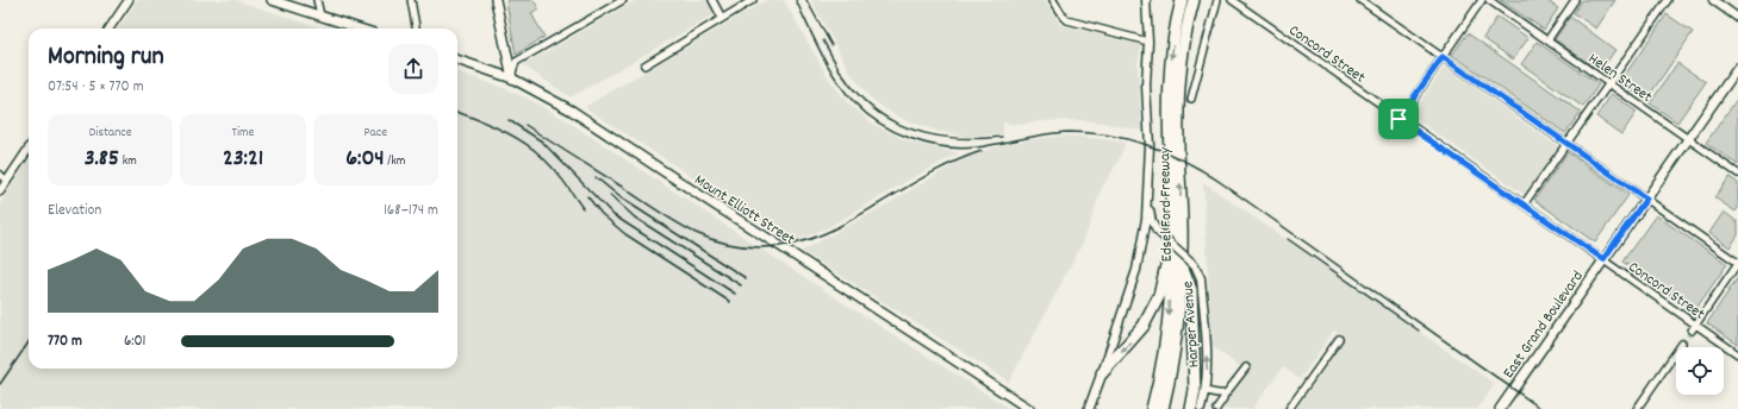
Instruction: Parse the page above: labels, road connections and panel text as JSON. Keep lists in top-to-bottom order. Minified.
{"streets":{"highway":["Edsel Ford Freeway"],"main road":["Mount Elliott Street","East Grand Boulevard"],"street":["Concord Street","Helen Street","Harper Avenue"]},"crossings":[["Concord Street","East Grand Boulevard"],["Helen Street","East Grand Boulevard"]],"one_way":["Harper Avenue"],"page":{"heading":["Morning run","07:54 · 5 × 770 m"],"stats":[["Distance","3.85 km"],["Time","23:21"],["Pace","6:04 /km"]],"chart":["Elevation","168–174 m"],"list":[{"name":"770 m","note":"6:01"}]}}
